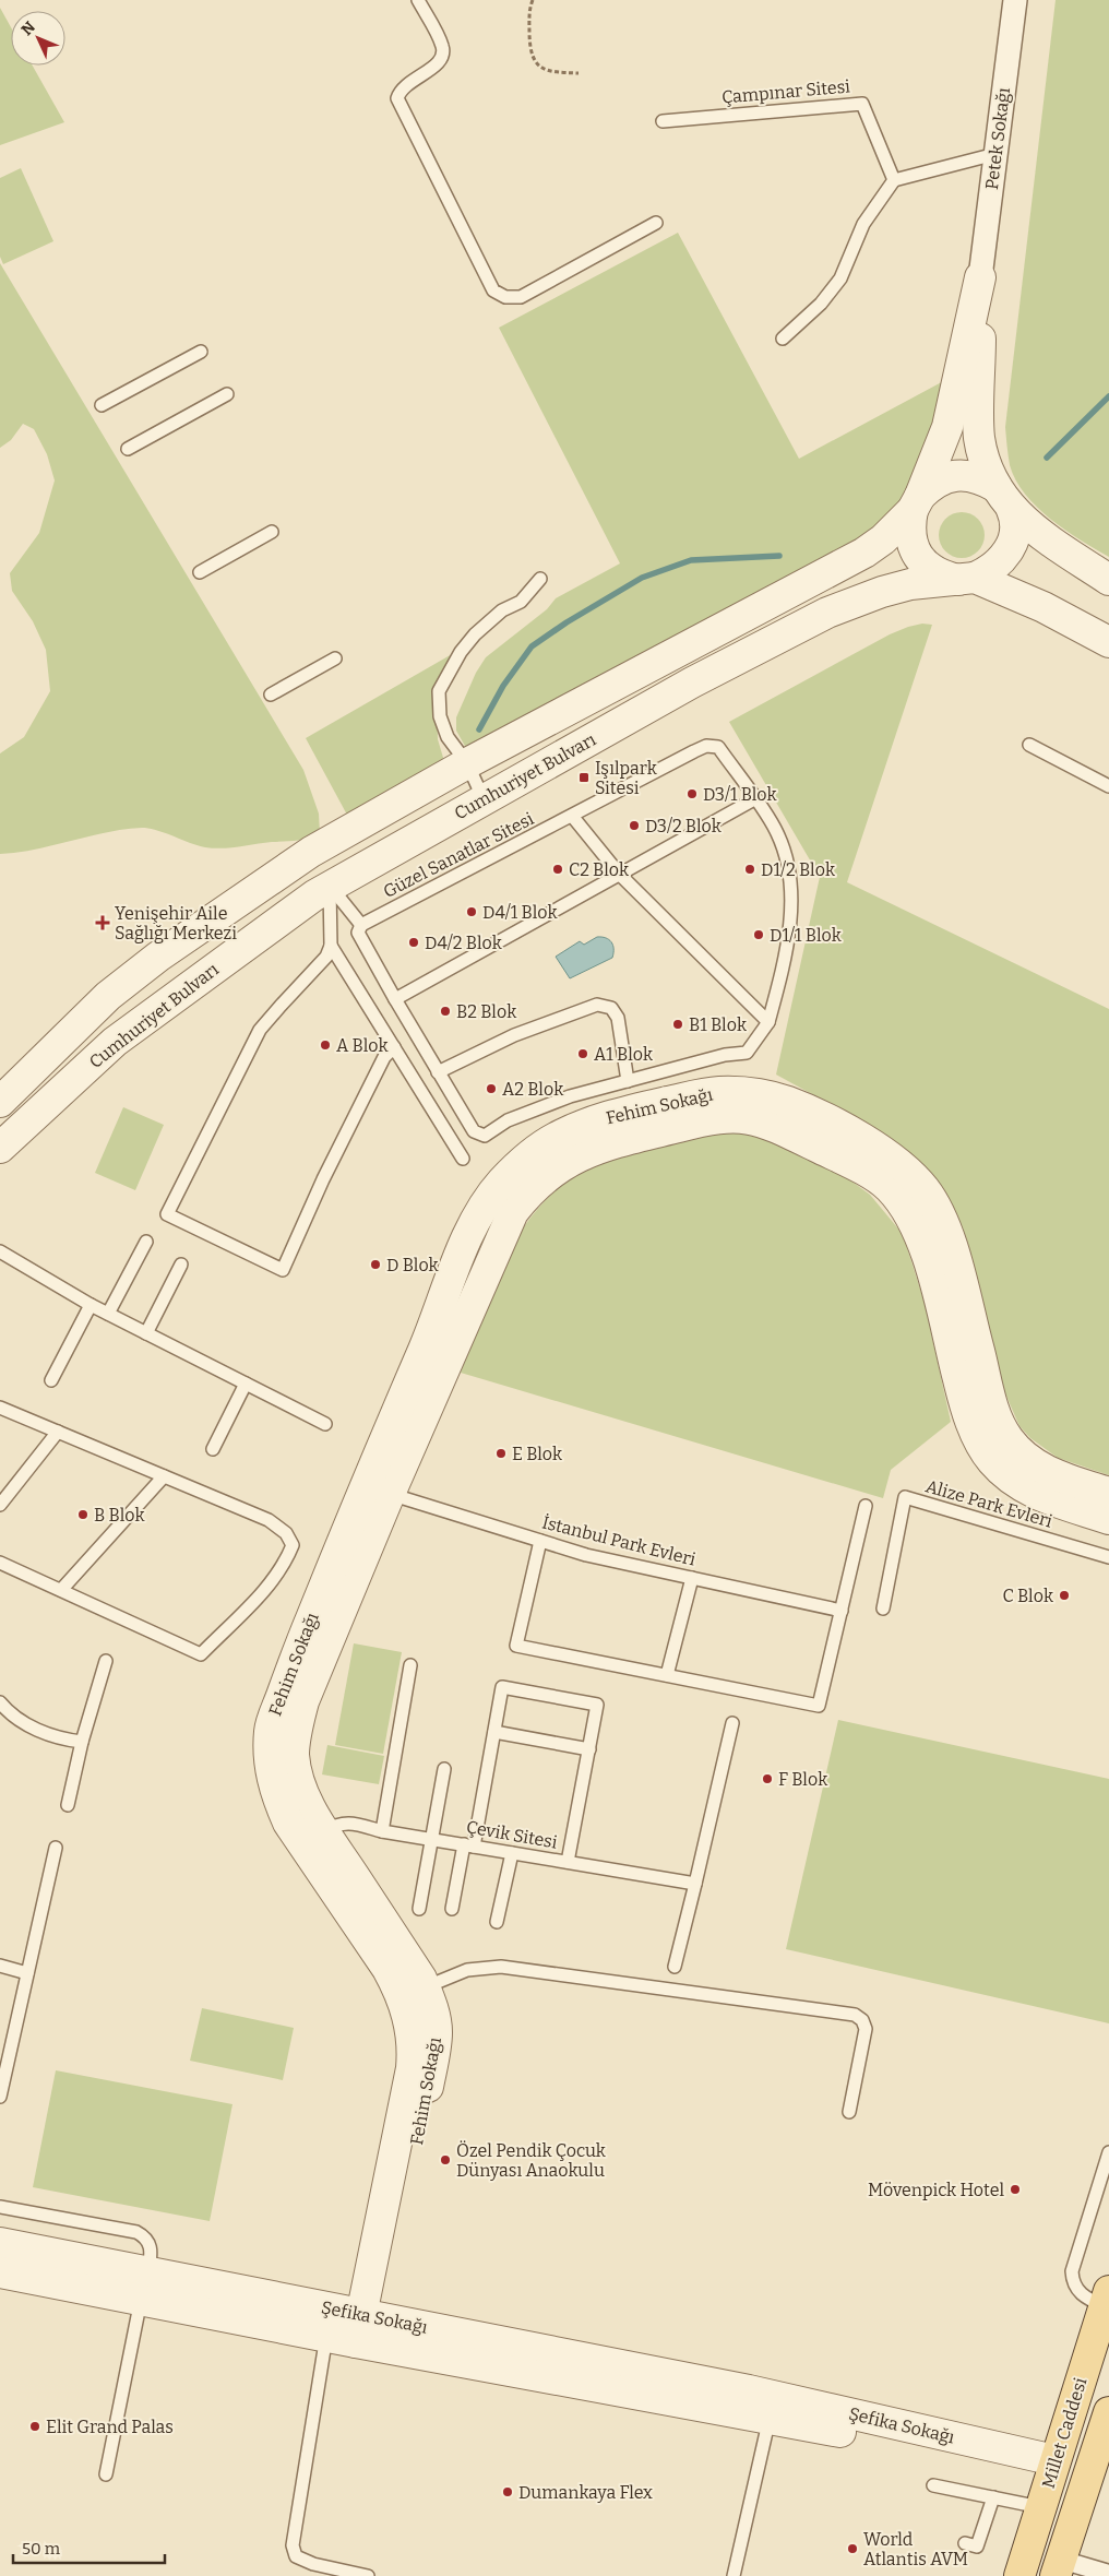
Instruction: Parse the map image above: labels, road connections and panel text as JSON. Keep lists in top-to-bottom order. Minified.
{"streets":{"main road":["Millet Caddesi"],"street":["Petek Sokağı","Cumhuriyet Bulvarı","Fehim Sokağı","Şefika Sokağı"],"lane":["Çampınar Sitesi","Güzel Sanatlar Sitesi","Alize Park Evleri","İstanbul Park Evleri","Çevik Sitesi"]},"crossings":[["Cumhuriyet Bulvarı","Güzel Sanatlar Sitesi"],["Fehim Sokağı","İstanbul Park Evleri"],["Fehim Sokağı","Çevik Sitesi"],["Fehim Sokağı","Şefika Sokağı"],["Şefika Sokağı","Millet Caddesi"]],"places":{"transit":["Işılpark Sitesi"],"other":["D3/1 Blok","D3/2 Blok","C2 Blok","D1/2 Blok","D4/1 Blok","D1/1 Blok","D4/2 Blok","B2 Blok","B1 Blok","A Blok","A1 Blok","A2 Blok","D Blok","E Blok","B Blok","C Blok","F Blok","Özel Pendik Çocuk Dünyası Anaokulu","Mövenpick Hotel","Elit Grand Palas","Dumankaya Flex","World Atlantis AVM"],"health":["Yenişehir Aile Sağlığı Merkezi"]},"scale_bar":"50 m","north":"top left"}
